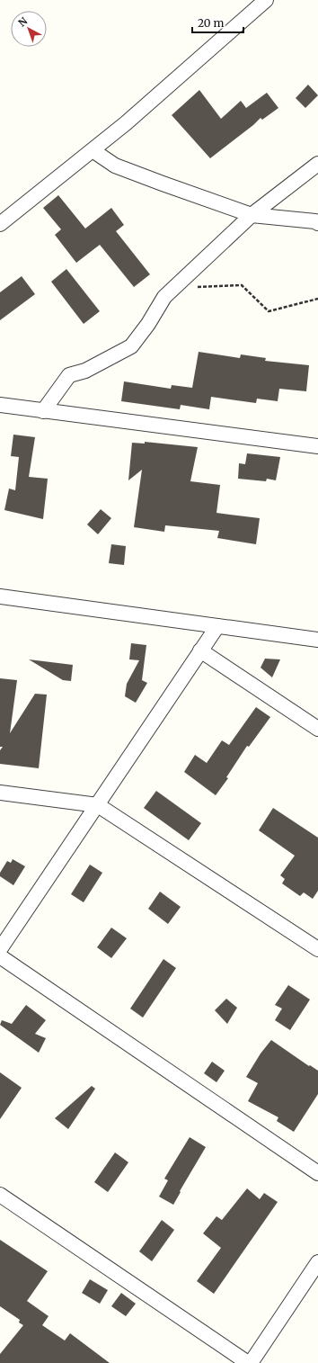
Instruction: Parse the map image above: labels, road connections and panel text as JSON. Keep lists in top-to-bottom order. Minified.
{"scale_bar":"20 m","north":"top left"}
